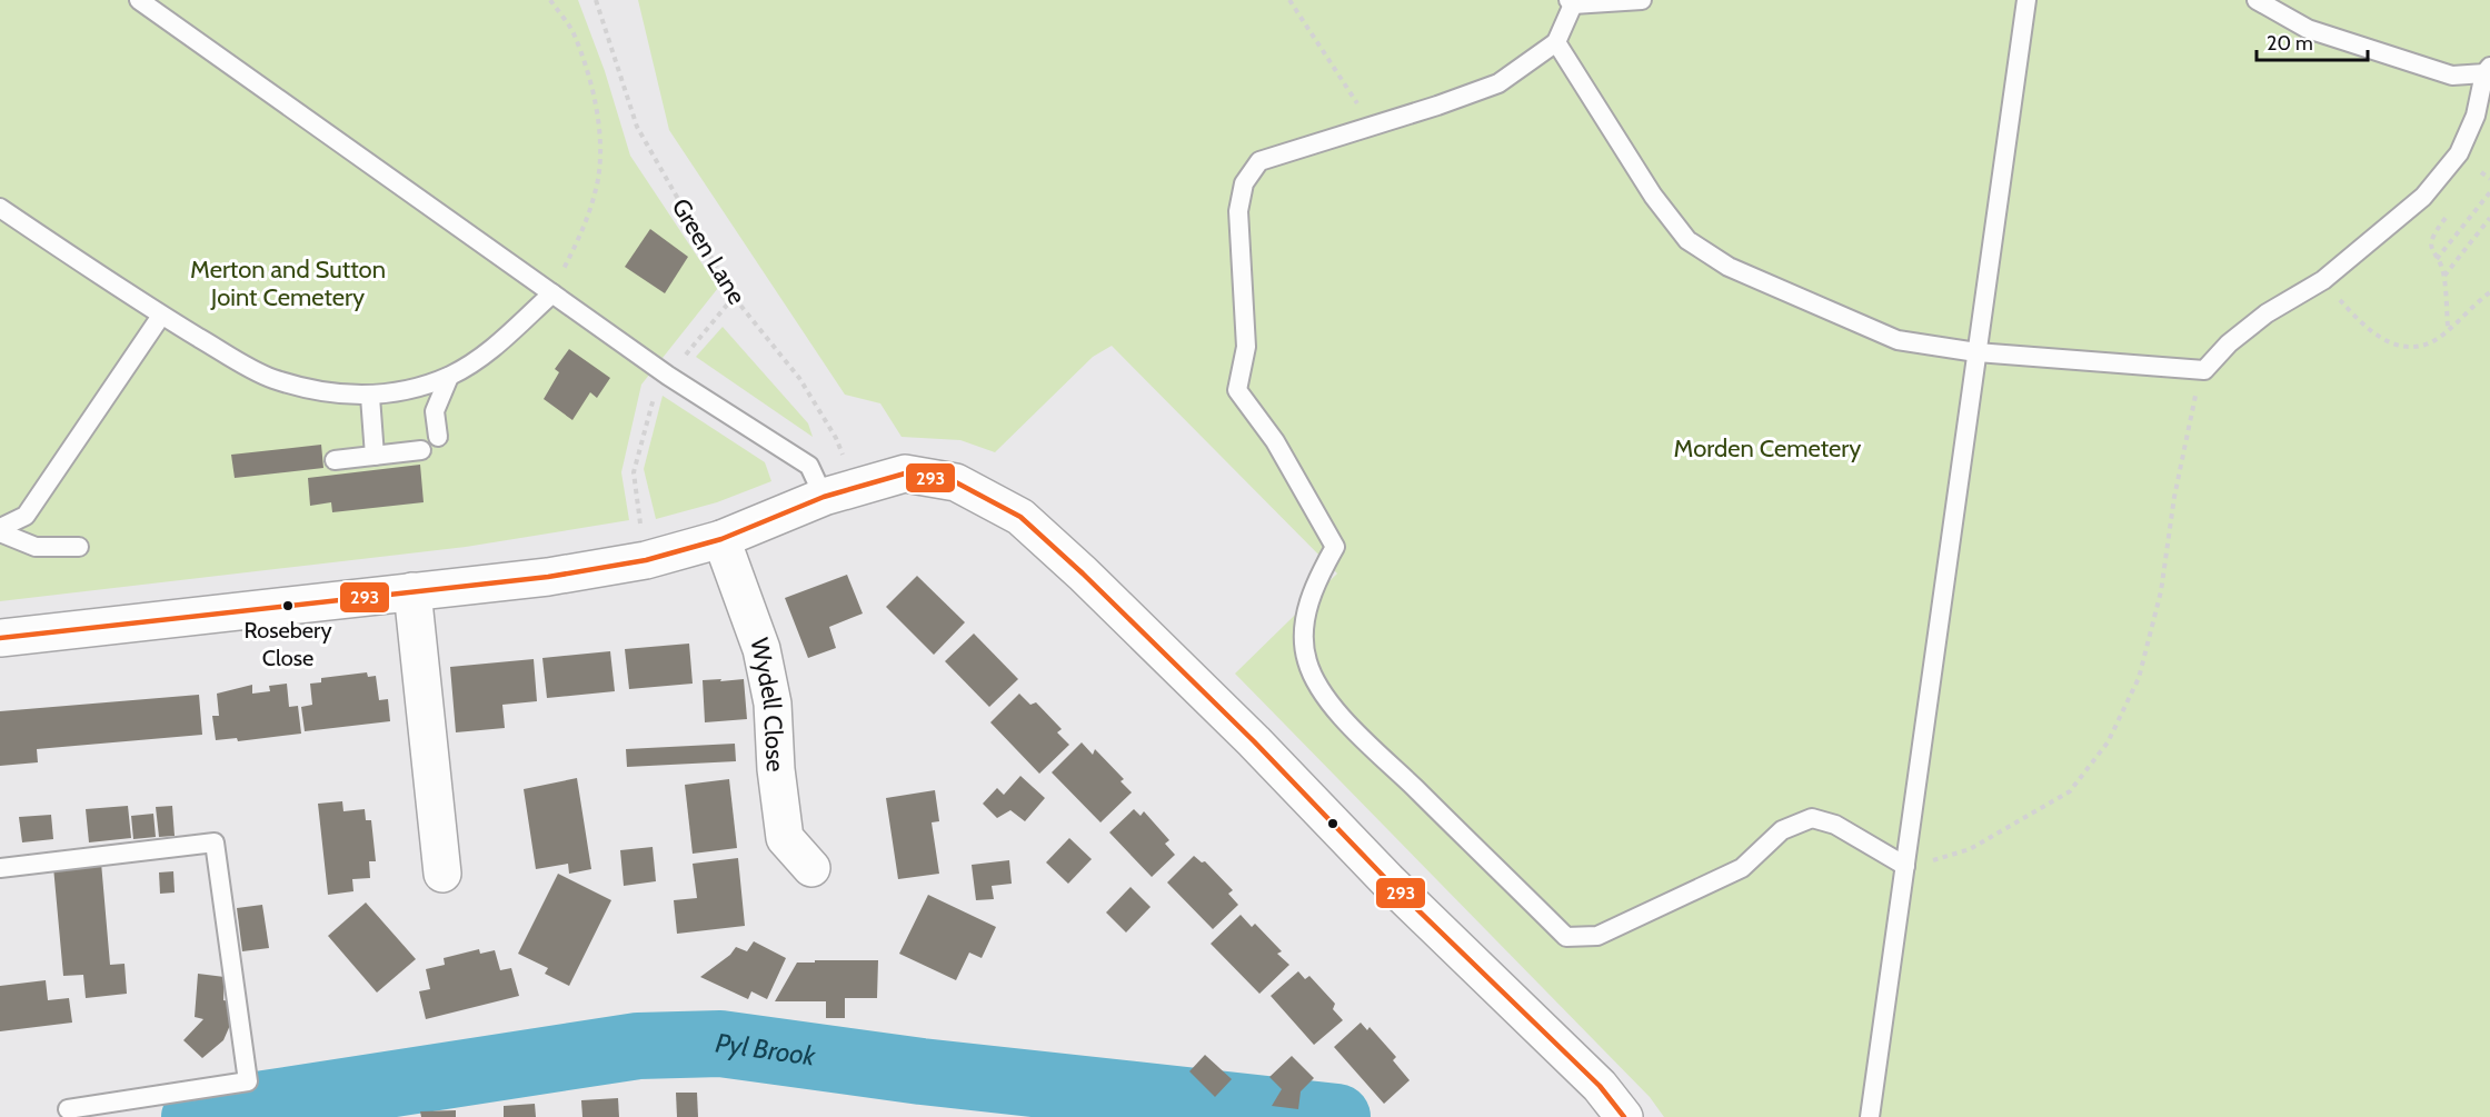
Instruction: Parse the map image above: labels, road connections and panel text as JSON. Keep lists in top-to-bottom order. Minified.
{"streets":{"street":["Wydell Close"],"path":["Green Lane"]},"water":["Pyl Brook"],"parks":["Merton and Sutton Joint Cemetery","Morden Cemetery"],"places":["Rosebery Close"],"lines":["transit line 293"],"scale_bar":"20 m"}
